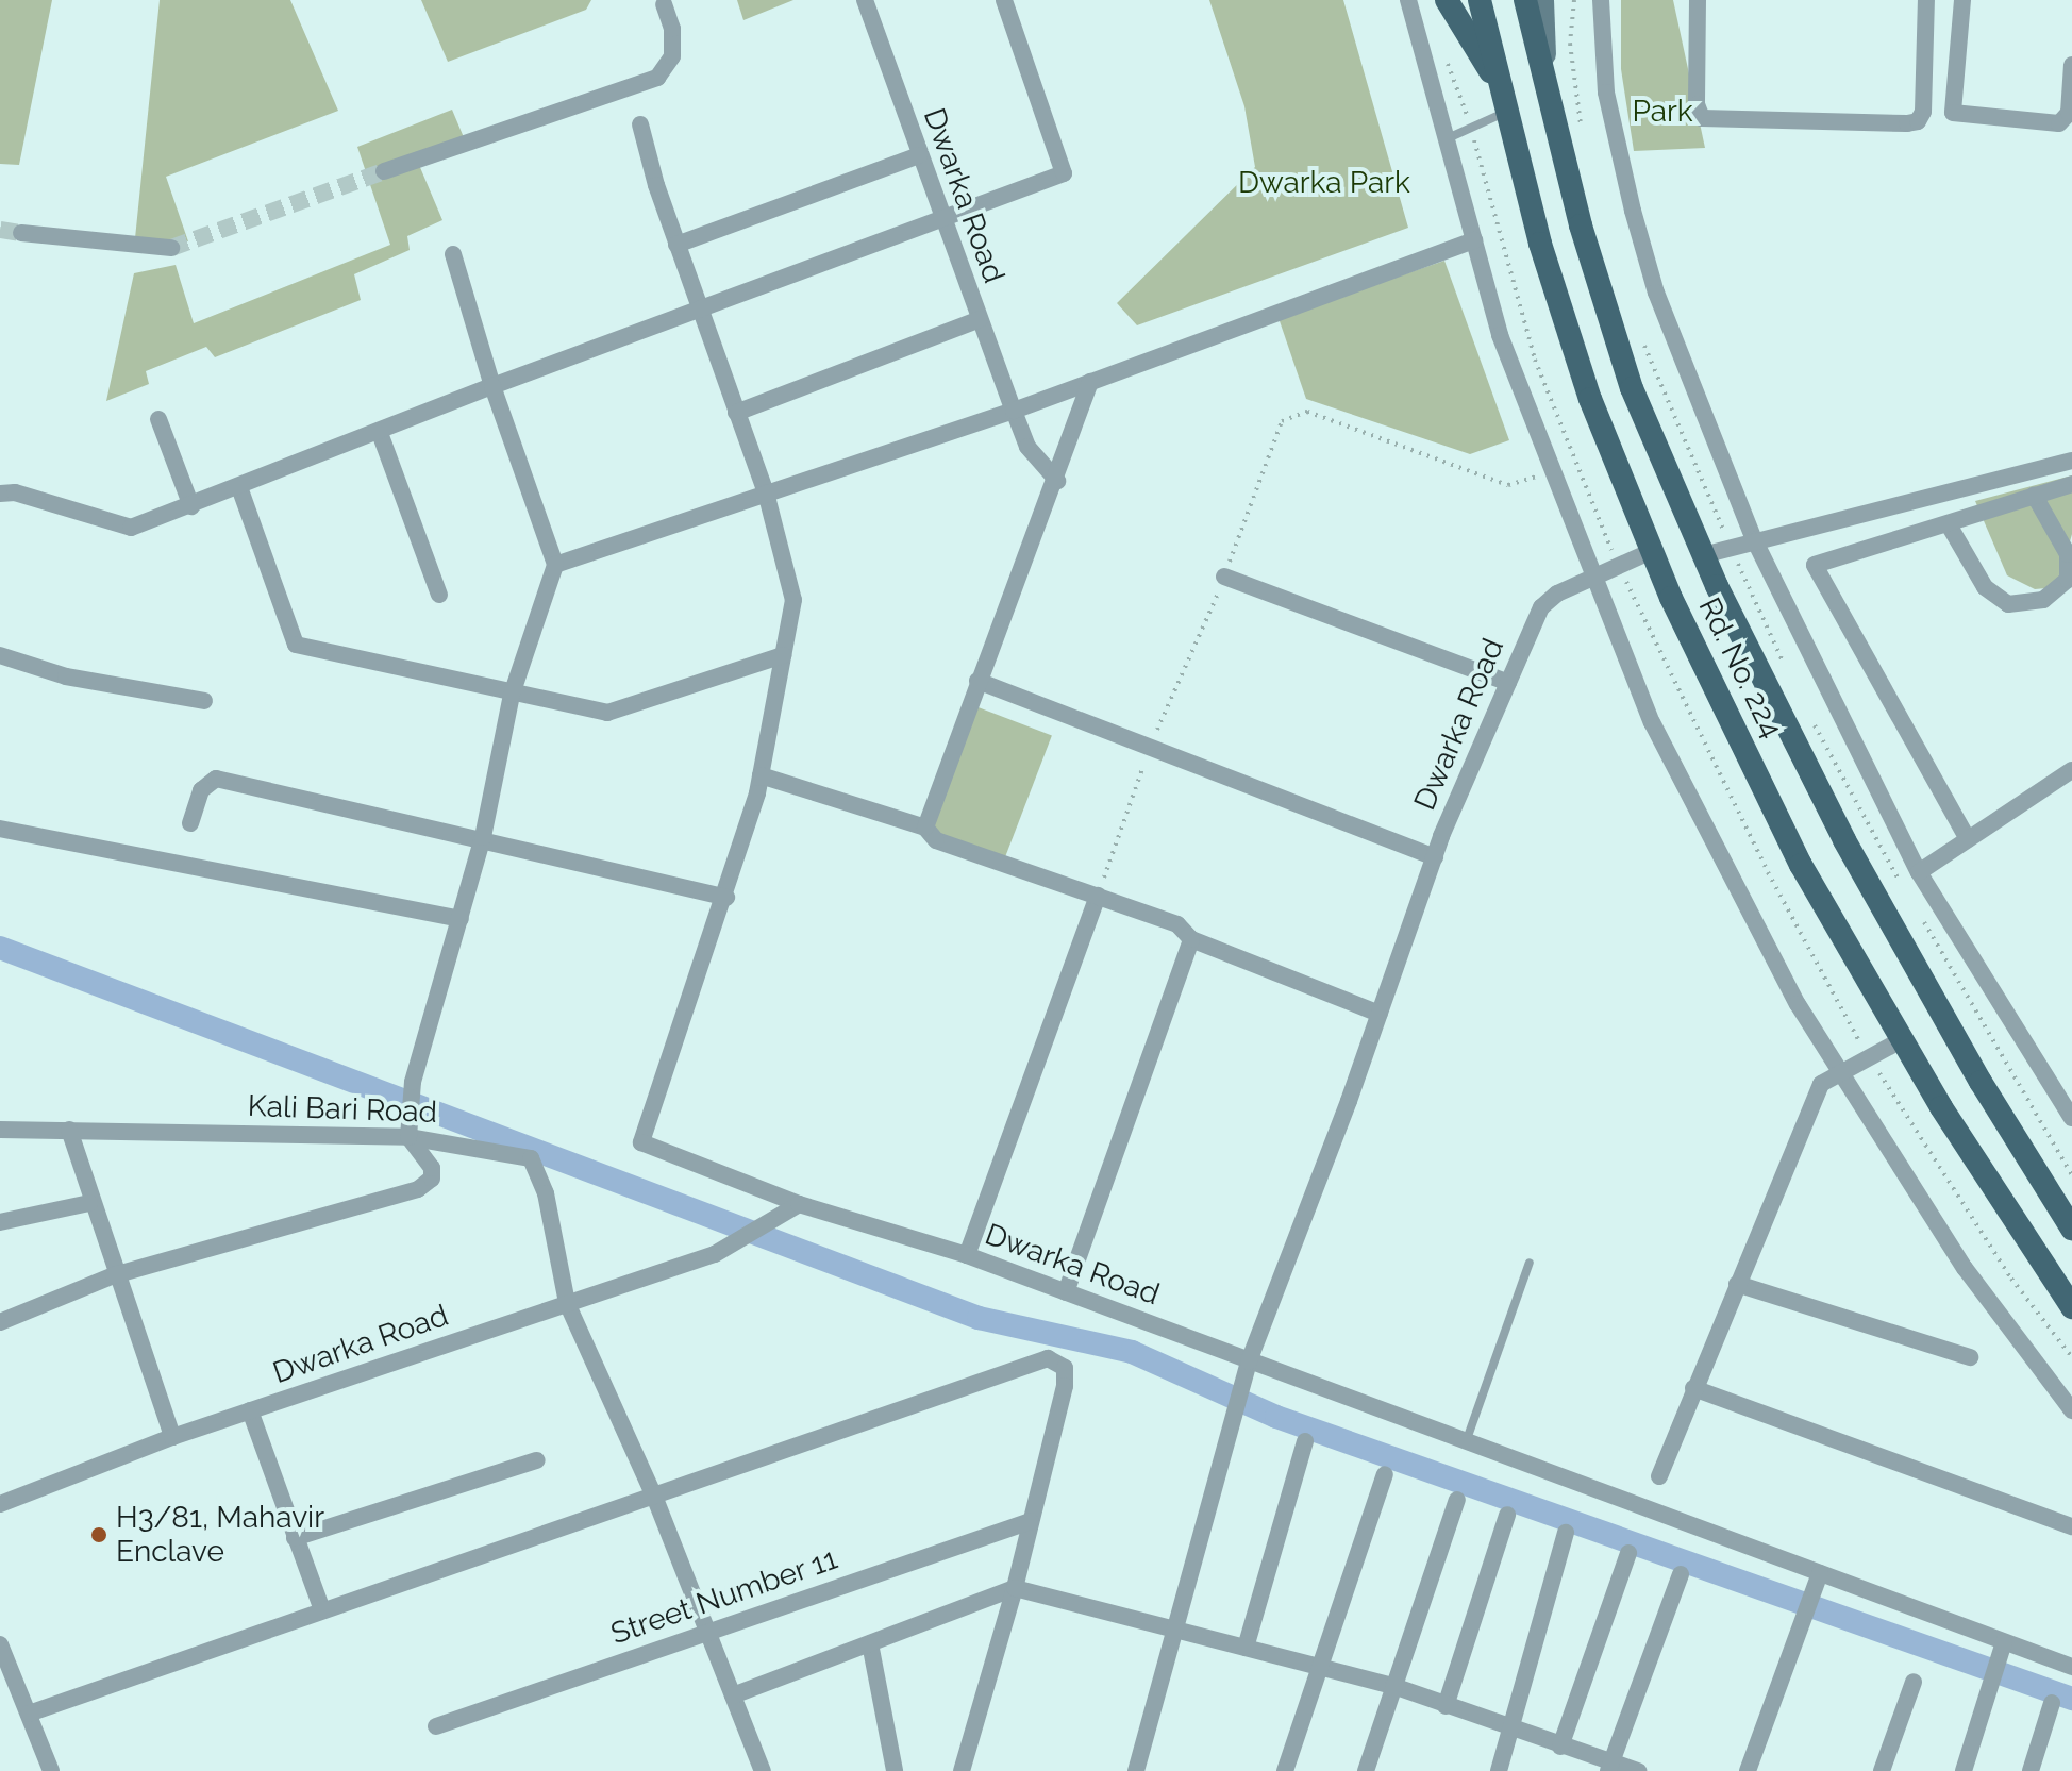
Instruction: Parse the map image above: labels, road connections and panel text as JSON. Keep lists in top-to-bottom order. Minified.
{"streets":{"main road":["Rd. No. 224"],"street":["Dwarka Road","Kali Bari Road","Street Number 11"]},"crossings":[["Dwarka Road","Rd. No. 224"],["Dwarka Road","Kali Bari Road"]],"parks":["Park","Dwarka Park"],"places":["H3/81, Mahavir Enclave"]}
